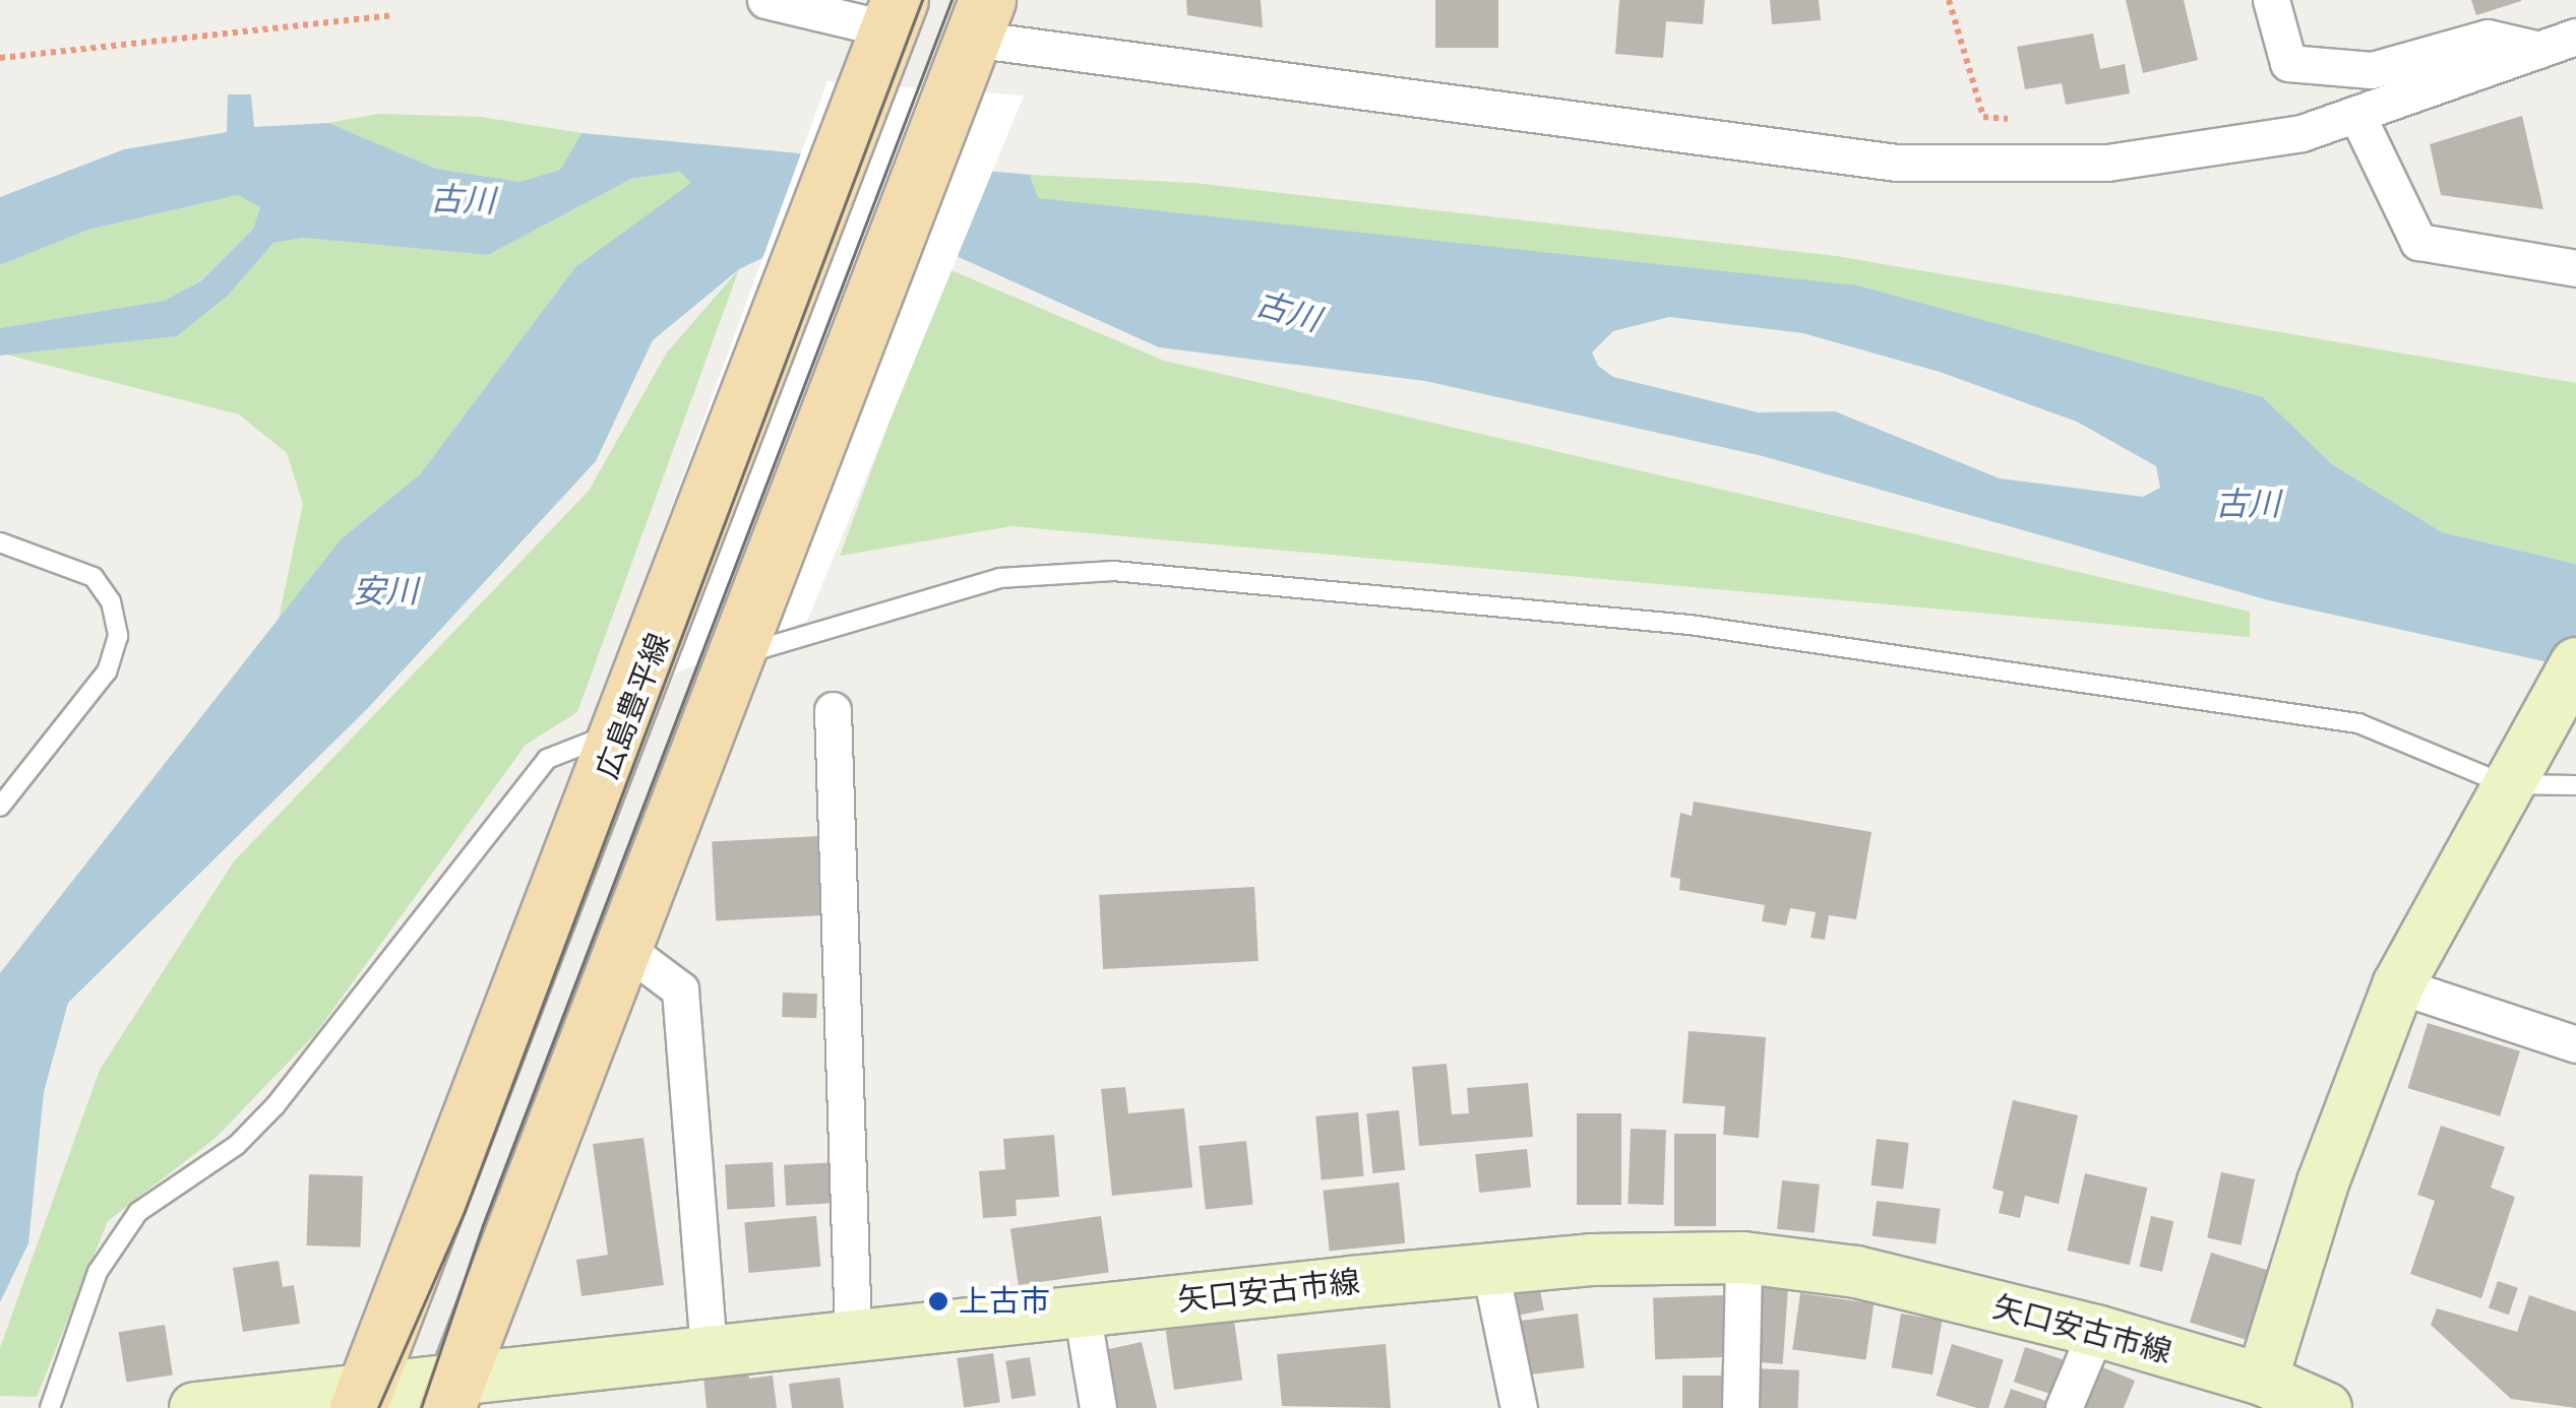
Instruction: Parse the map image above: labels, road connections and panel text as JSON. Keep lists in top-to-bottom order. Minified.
{"streets":{"main road":["広島豊平線","矢口安古市線"]},"crossings":[["広島豊平線","矢口安古市線"]],"water":["古川","安川"],"places":["上古市"]}
